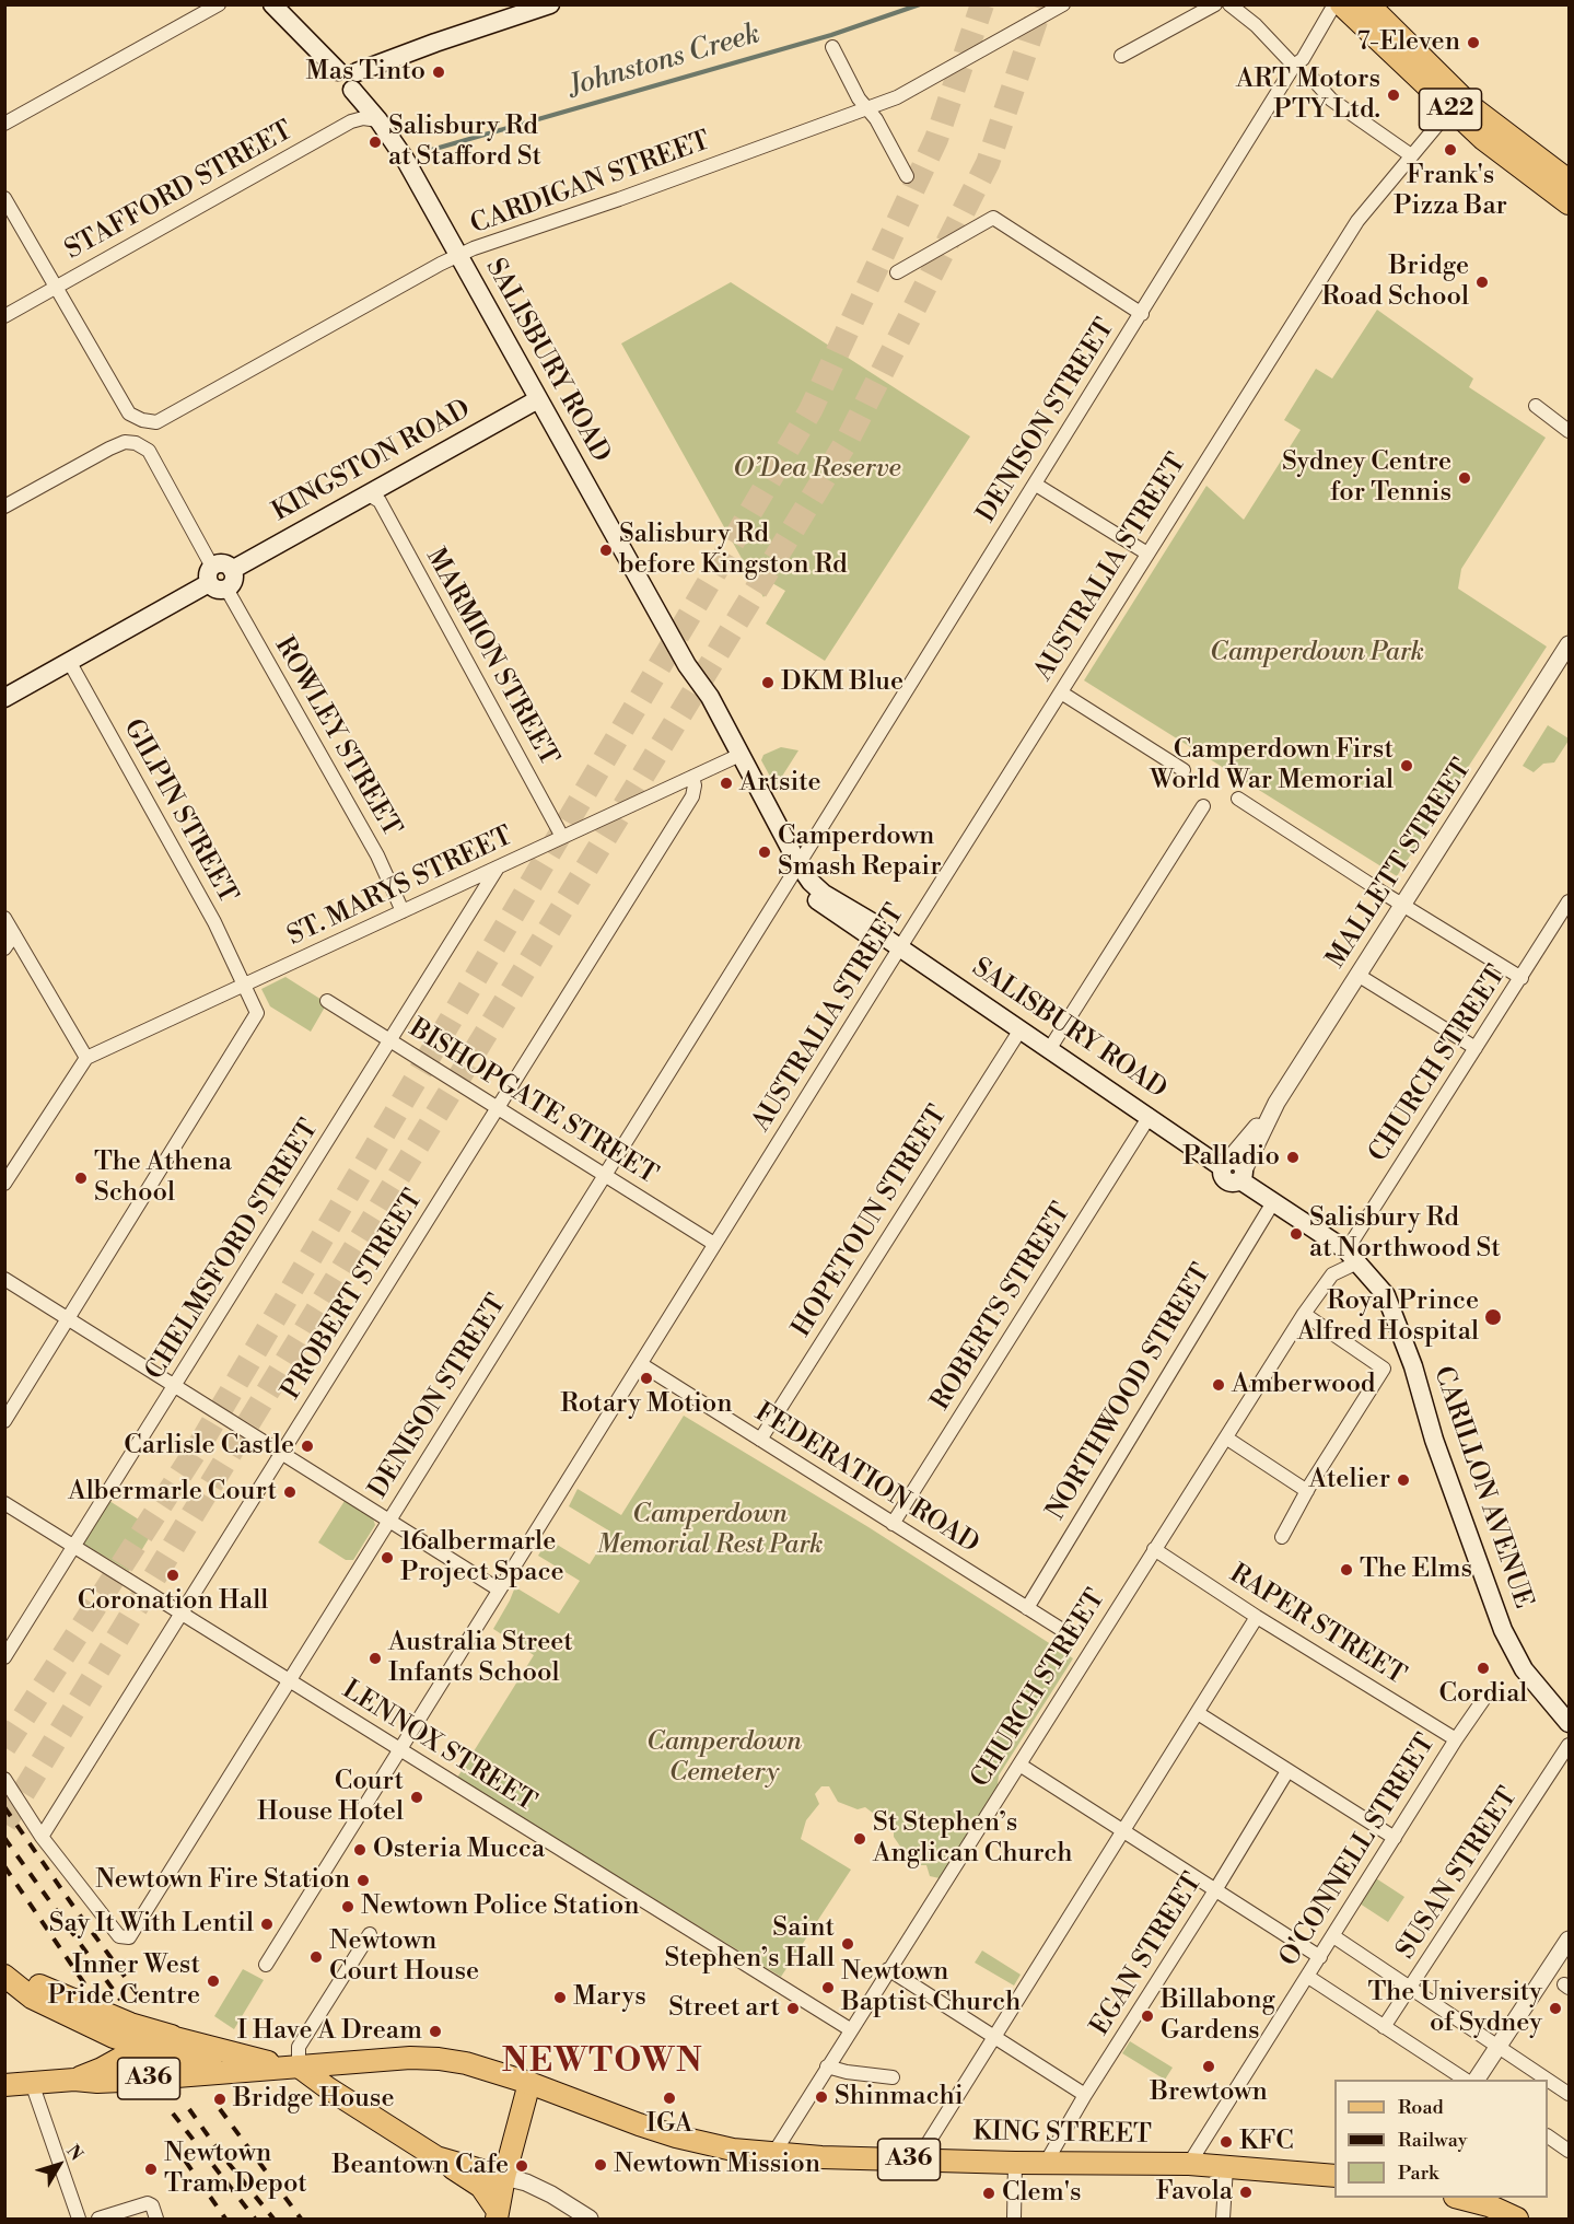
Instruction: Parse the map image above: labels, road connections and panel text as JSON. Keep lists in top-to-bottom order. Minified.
{"streets":{"main road":["A22","SALISBURY ROAD","KINGSTON ROAD","CARILLON AVENUE","A36","KING STREET"],"street":["CARDIGAN STREET","STAFFORD STREET","DENISON STREET","AUSTRALIA STREET","MARMION STREET","ROWLEY STREET","GILPIN STREET","MALLETT STREET","ST. MARYS STREET","CHURCH STREET","BISHOPGATE STREET","HOPETOUN STREET","CHELMSFORD STREET","PROBERT STREET","ROBERTS STREET","NORTHWOOD STREET","FEDERATION ROAD","RAPER STREET","LENNOX STREET","O'CONNELL STREET","SUSAN STREET","EGAN STREET"]},"crossings":[["A22","AUSTRALIA STREET"],["CARDIGAN STREET","STAFFORD STREET"],["CARDIGAN STREET","SALISBURY ROAD"],["STAFFORD STREET","SALISBURY ROAD"],["SALISBURY ROAD","DENISON STREET"],["SALISBURY ROAD","KINGSTON ROAD"],["SALISBURY ROAD","AUSTRALIA STREET"],["SALISBURY ROAD","MALLETT STREET"],["SALISBURY ROAD","ST. MARYS STREET"],["SALISBURY ROAD","HOPETOUN STREET"],["SALISBURY ROAD","ROBERTS STREET"],["DENISON STREET","BISHOPGATE STREET"],["DENISON STREET","PROBERT STREET"],["DENISON STREET","LENNOX STREET"],["KINGSTON ROAD","MARMION STREET"],["KINGSTON ROAD","ROWLEY STREET"],["AUSTRALIA STREET","BISHOPGATE STREET"],["AUSTRALIA STREET","FEDERATION ROAD"],["AUSTRALIA STREET","LENNOX STREET"],["MARMION STREET","ST. MARYS STREET"],["ROWLEY STREET","ST. MARYS STREET"],["GILPIN STREET","ST. MARYS STREET"],["ST. MARYS STREET","CHELMSFORD STREET"],["ST. MARYS STREET","PROBERT STREET"],["CHURCH STREET","CARILLON AVENUE"],["CHURCH STREET","RAPER STREET"],["CHURCH STREET","LENNOX STREET"],["CHURCH STREET","KING STREET"],["BISHOPGATE STREET","CHELMSFORD STREET"],["BISHOPGATE STREET","PROBERT STREET"],["HOPETOUN STREET","FEDERATION ROAD"],["CHELMSFORD STREET","LENNOX STREET"],["PROBERT STREET","LENNOX STREET"],["ROBERTS STREET","FEDERATION ROAD"],["NORTHWOOD STREET","FEDERATION ROAD"],["RAPER STREET","O'CONNELL STREET"],["O'CONNELL STREET","KING STREET"],["EGAN STREET","KING STREET"]],"districts":["NEWTOWN"],"water":["Johnstons Creek"],"parks":["O’Dea Reserve","Camperdown Park","Camperdown Memorial Rest Park","Camperdown Cemetery"],"places":["7-Eleven","Mas Tinto","ART Motors PTY Ltd.","Salisbury Rd at Stafford St","Frank's Pizza Bar","Bridge Road School","Sydney Centre for Tennis","Salisbury Rd before Kingston Rd","DKM Blue","Camperdown First World War Memorial","Artsite","Camperdown Smash Repair","Palladio","The Athena School","Salisbury Rd at Northwood St","Royal Prince Alfred Hospital","Rotary Motion","Amberwood","Carlisle Castle","Atelier","Albermarle Court","16albermarle Project Space","The Elms","Coronation Hall","Australia Street Infants School","Cordial","Court House Hotel","St Stephen’s Anglican Church","Osteria Mucca","Newtown Fire Station","Newtown Police Station","Say It With Lentil","Saint Stephen’s Hall","Newtown Court House","Inner West Pride Centre","Newtown Baptist Church","Marys","Street art","The University of Sydney","Billabong Gardens","I Have A Dream","Brewtown","Shinmachi","IGA","Bridge House","KFC","Newtown Mission","Beantown Cafe","Newtown Tram Depot","Favola","Clem's"],"legend":["Road","Railway","Park"],"north":"top right"}
